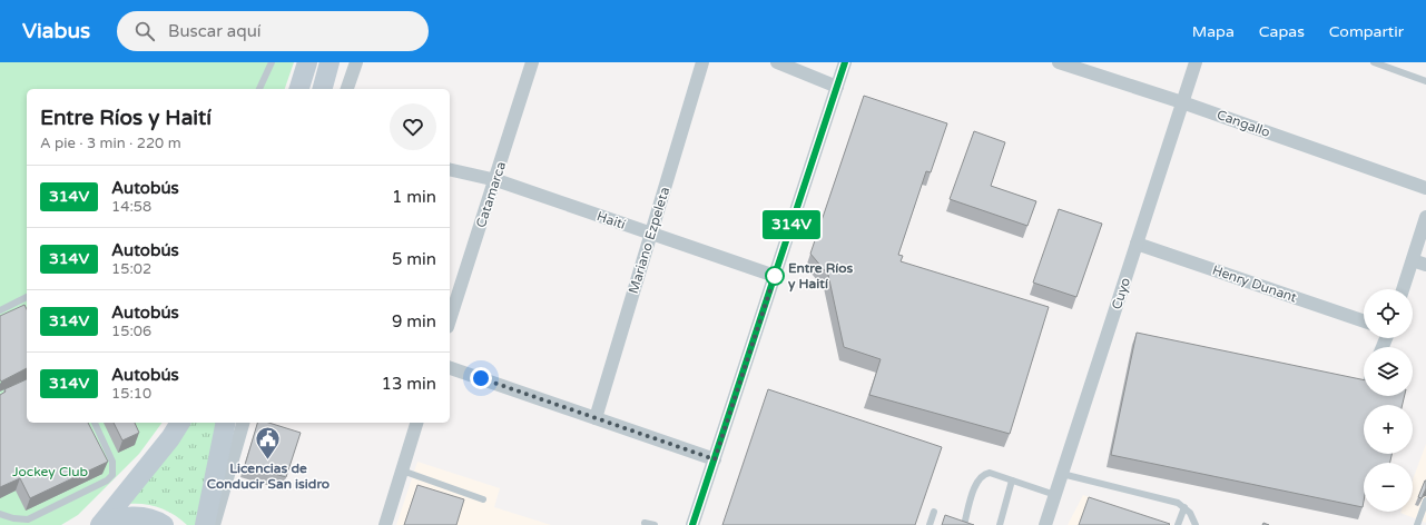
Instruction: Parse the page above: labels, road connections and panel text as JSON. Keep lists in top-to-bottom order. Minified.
{"streets":{"street":["Cangallo","Catamarca","Haití","Mariano Ezpeleta","Henry Dunant","Cuyo"]},"crossings":[["Cangallo","Cuyo"],["Catamarca","Haití"],["Haití","Mariano Ezpeleta"],["Henry Dunant","Cuyo"]],"parks":["Jockey Club"],"places":{"other":["Entre Ríos y Haití"],"public building":["Licencias de Conducir San isidro"]},"lines":["bus line 314V"],"page":{"header":"Viabus","search":"Buscar aquí","nav":["Mapa","Capas","Compartir"],"on_map":"314V","heading":["Entre Ríos y Haití","A pie · 3 min · 220 m"],"list":[{"mark":"314V","name":"Autobús","note":"14:58","value":"1 min"},{"mark":"314V","name":"Autobús","note":"15:02","value":"5 min"},{"mark":"314V","name":"Autobús","note":"15:06","value":"9 min"},{"mark":"314V","name":"Autobús","note":"15:10","value":"13 min"}],"map_buttons":["+","−"]}}
